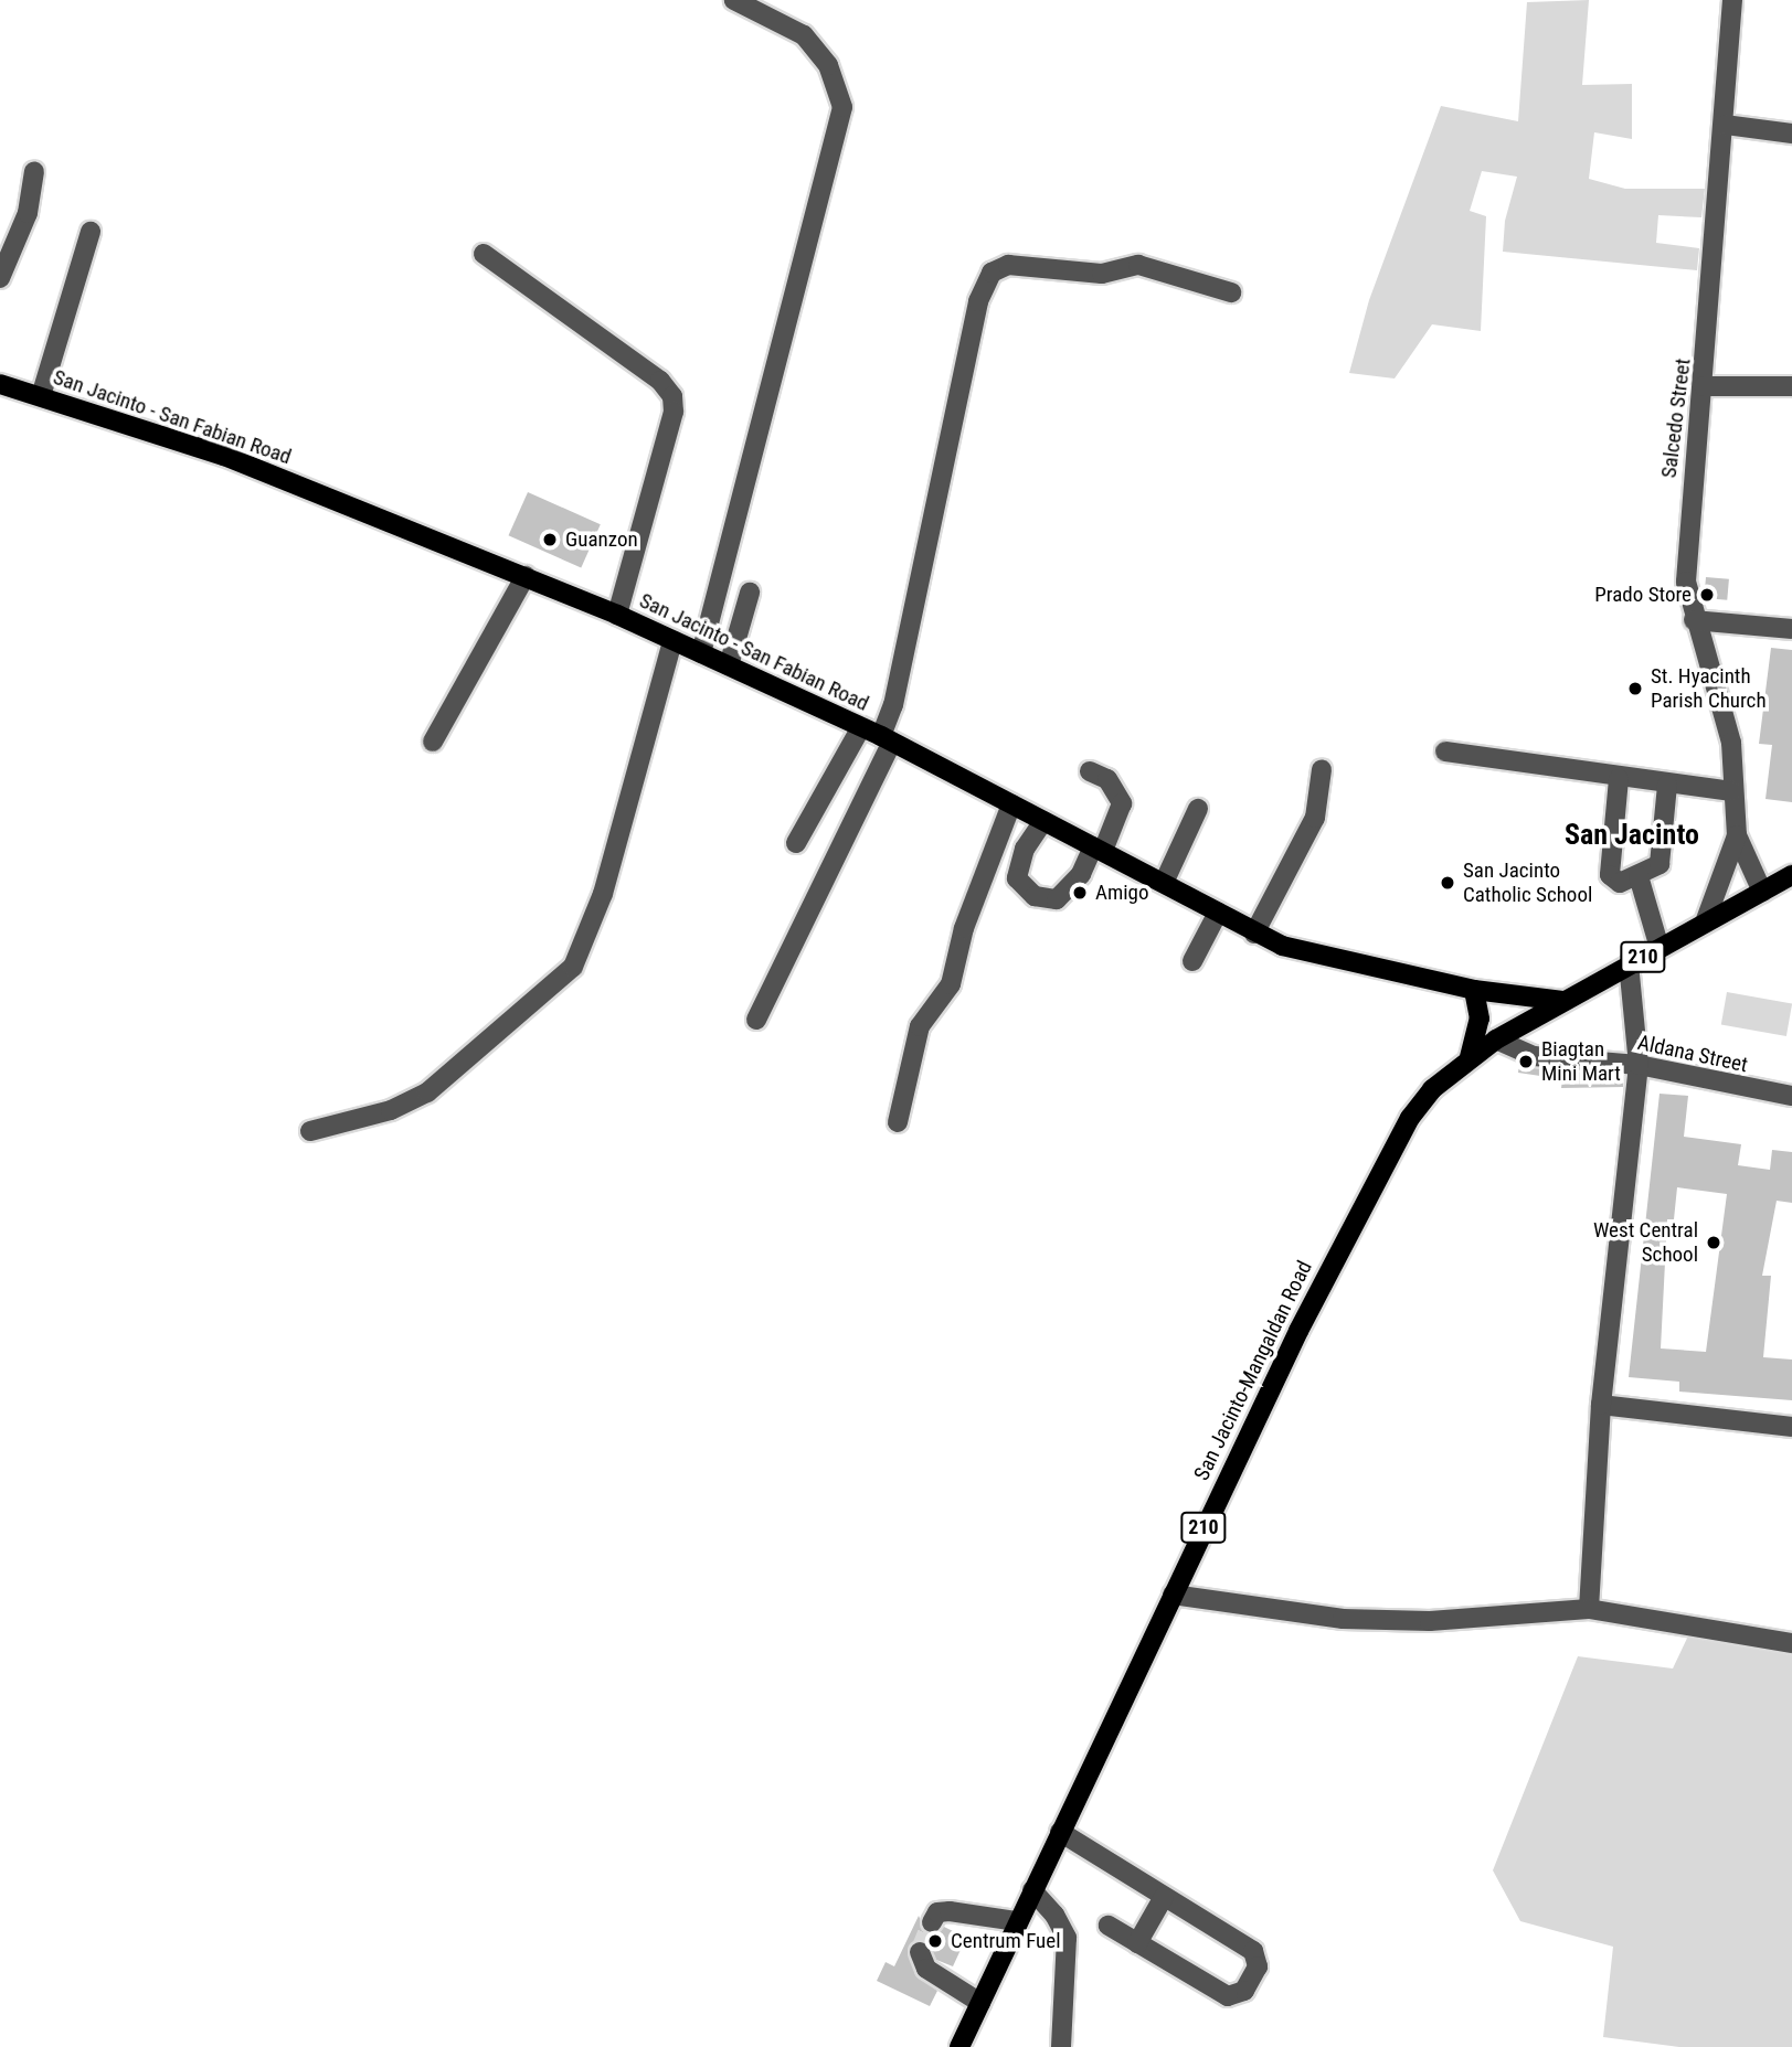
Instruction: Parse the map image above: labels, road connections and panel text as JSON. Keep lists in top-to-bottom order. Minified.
{"streets":{"main road":["San Jacinto - San Fabian Road","210","San Jacinto-Mangaldan Road"],"street":["Salcedo Street","Aldana Street"]},"crossings":[["San Jacinto - San Fabian Road","210"],["Salcedo Street","210"],["210","Aldana Street"],["210","San Jacinto-Mangaldan Road"],["Aldana Street","San Jacinto-Mangaldan Road"]],"districts":["San Jacinto"],"places":["Guanzon","Prado Store","St. Hyacinth Parish Church","San Jacinto Catholic School","Amigo","Biagtan Mini Mart","West Central School","Centrum Fuel"]}
